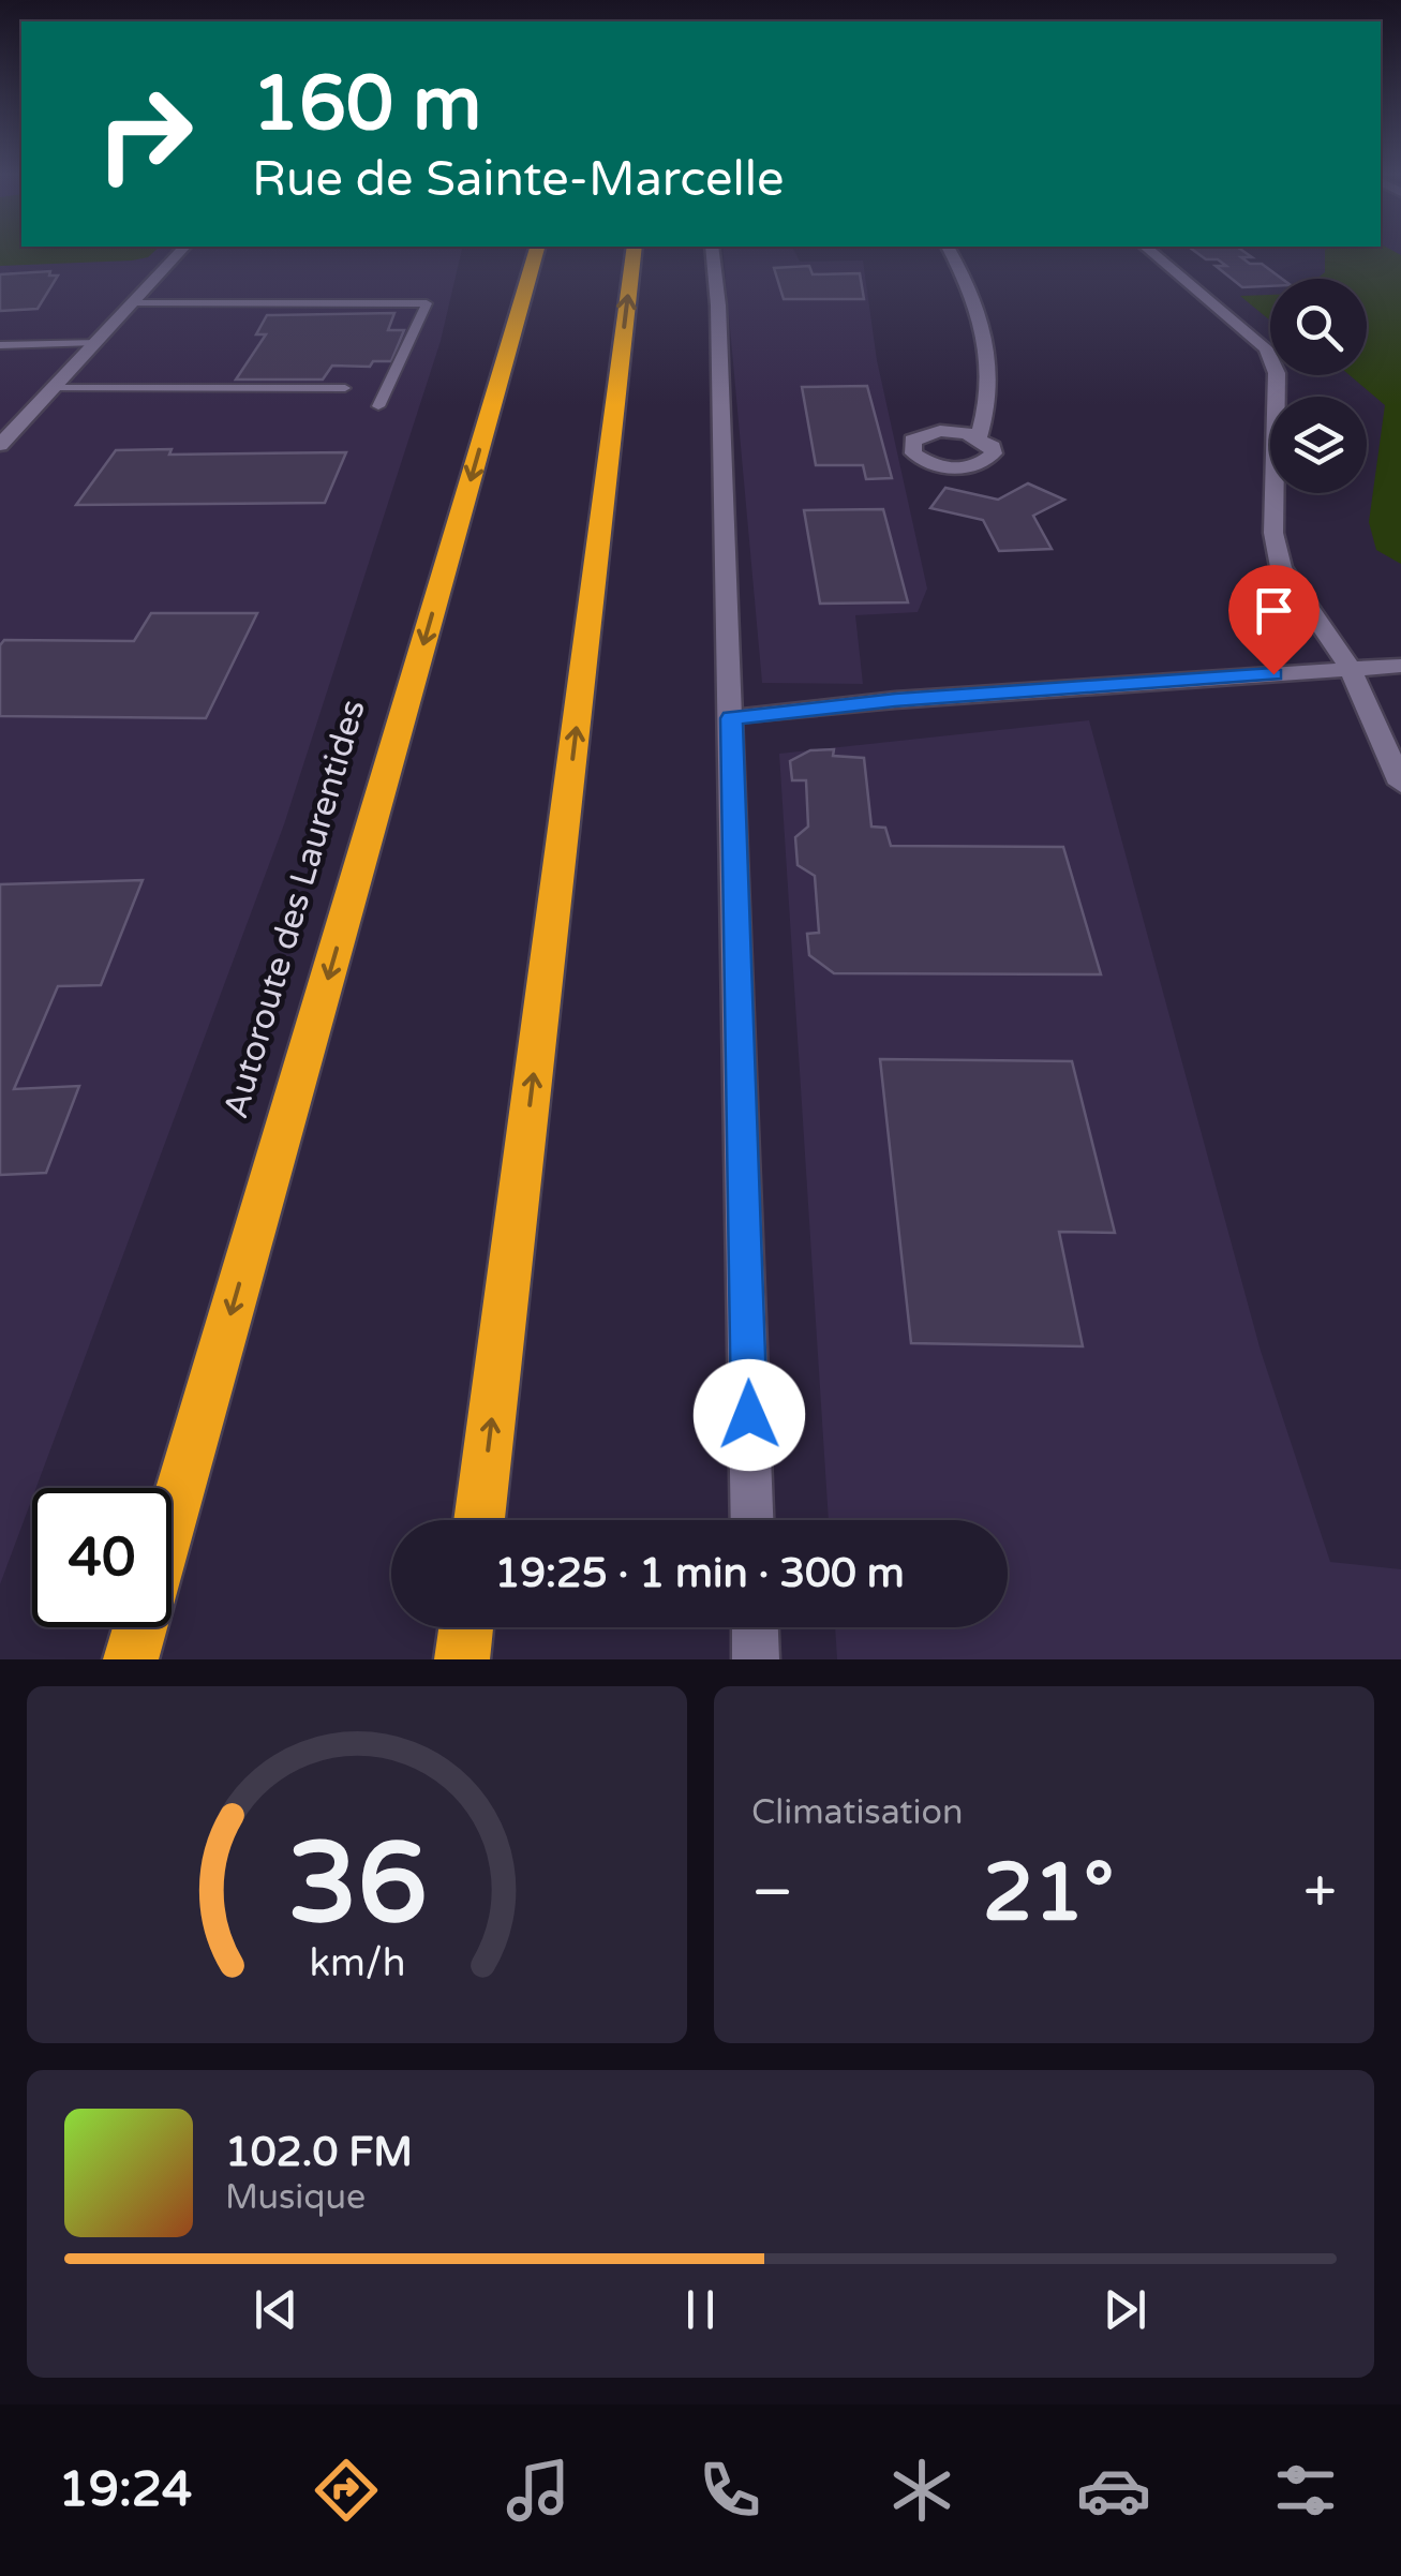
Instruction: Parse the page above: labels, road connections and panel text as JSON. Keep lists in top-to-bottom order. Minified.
{"streets":{"highway":["Autoroute des Laurentides"]},"page":{"turn":["160 m","Rue de Sainte-Marcelle"],"limit":"40","trip":"19:25 · 1 min · 300 m","tile":"Climatisation","heat":["−","21°","+"],"song":["102.0 FM","Musique"],"tabs":"19:24","gauge":["36","km/h"]}}
